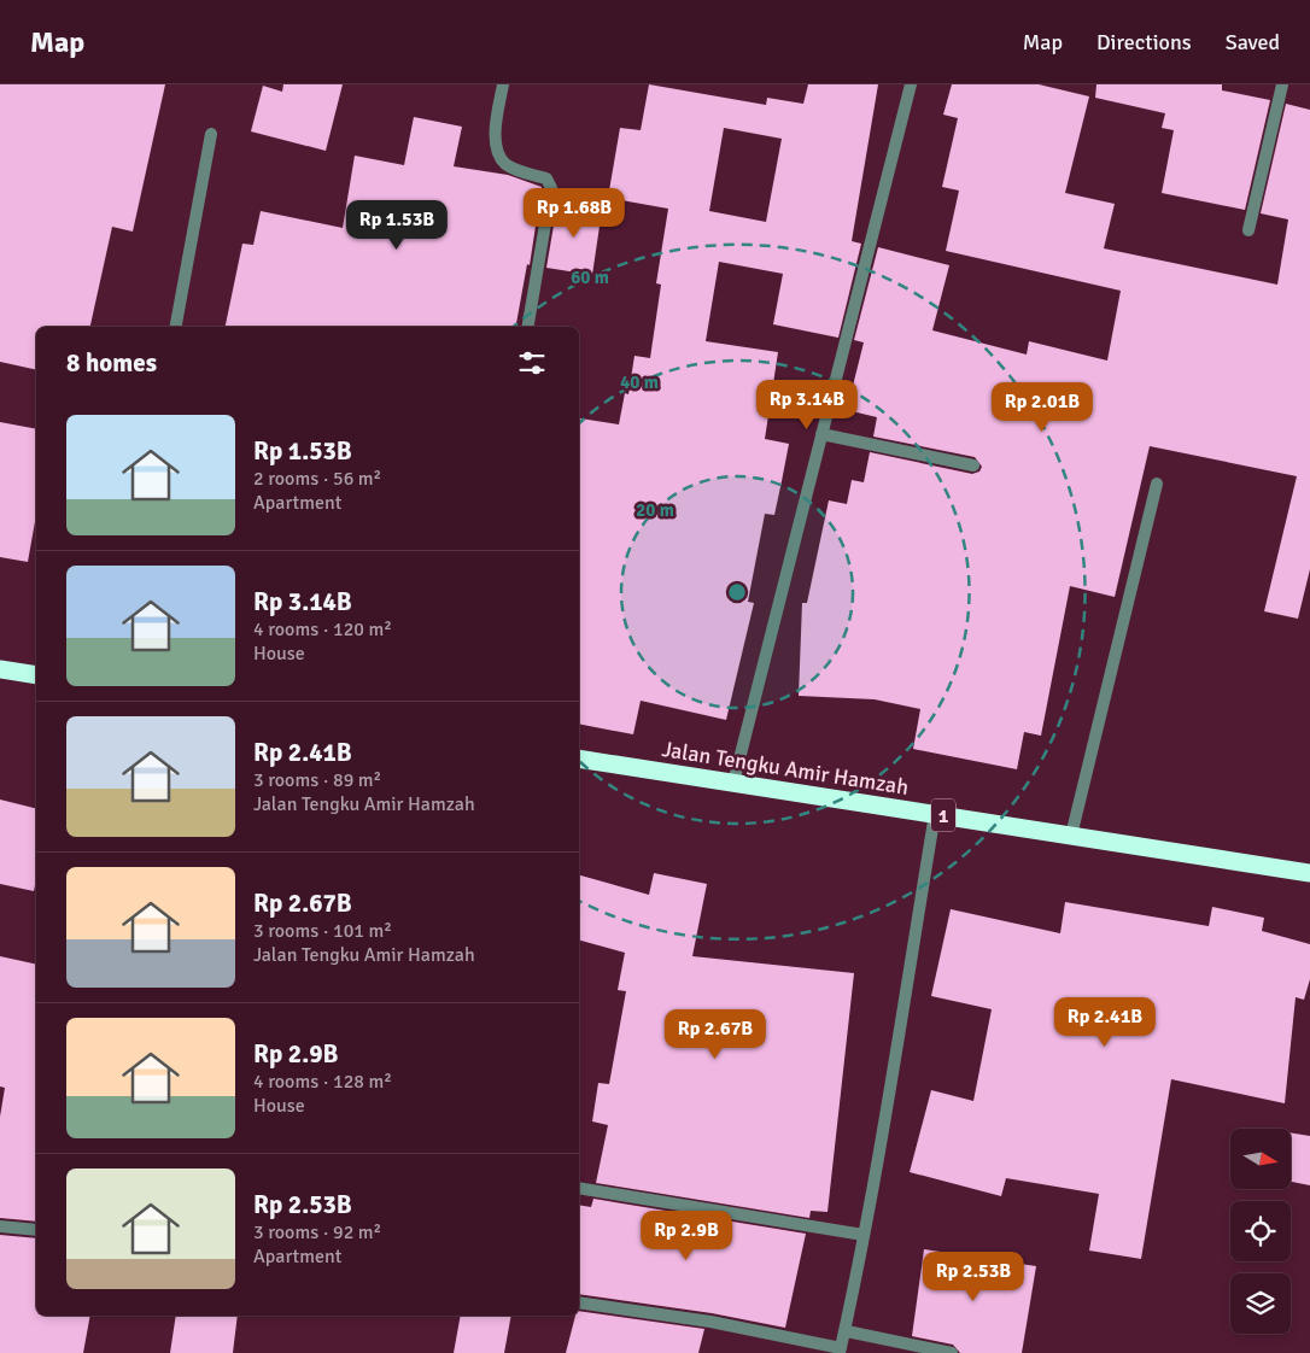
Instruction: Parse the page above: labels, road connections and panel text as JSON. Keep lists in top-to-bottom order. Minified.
{"streets":{"highway":["Jalan Tengku Amir Hamzah","1"]},"north":"right","page":{"header":"Map","nav":["Map","Directions","Saved"],"price":["Rp 1.68B","Rp 1.53B","Rp 3.14B","Rp 2.01B","Rp 2.41B","Rp 2.67B","Rp 2.9B","Rp 2.53B"],"heading":"8 homes","list":[{"name":"Rp 1.53B","note":"2 rooms · 56 m² · Apartment"},{"name":"Rp 3.14B","note":"4 rooms · 120 m² · House"},{"name":"Rp 2.41B","note":"3 rooms · 89 m² · Jalan Tengku Amir Hamzah"},{"name":"Rp 2.67B","note":"3 rooms · 101 m² · Jalan Tengku Amir Hamzah"},{"name":"Rp 2.9B","note":"4 rooms · 128 m² · House"},{"name":"Rp 2.53B","note":"3 rooms · 92 m² · Apartment"}]},"rings":["60 m","40 m","20 m"]}
